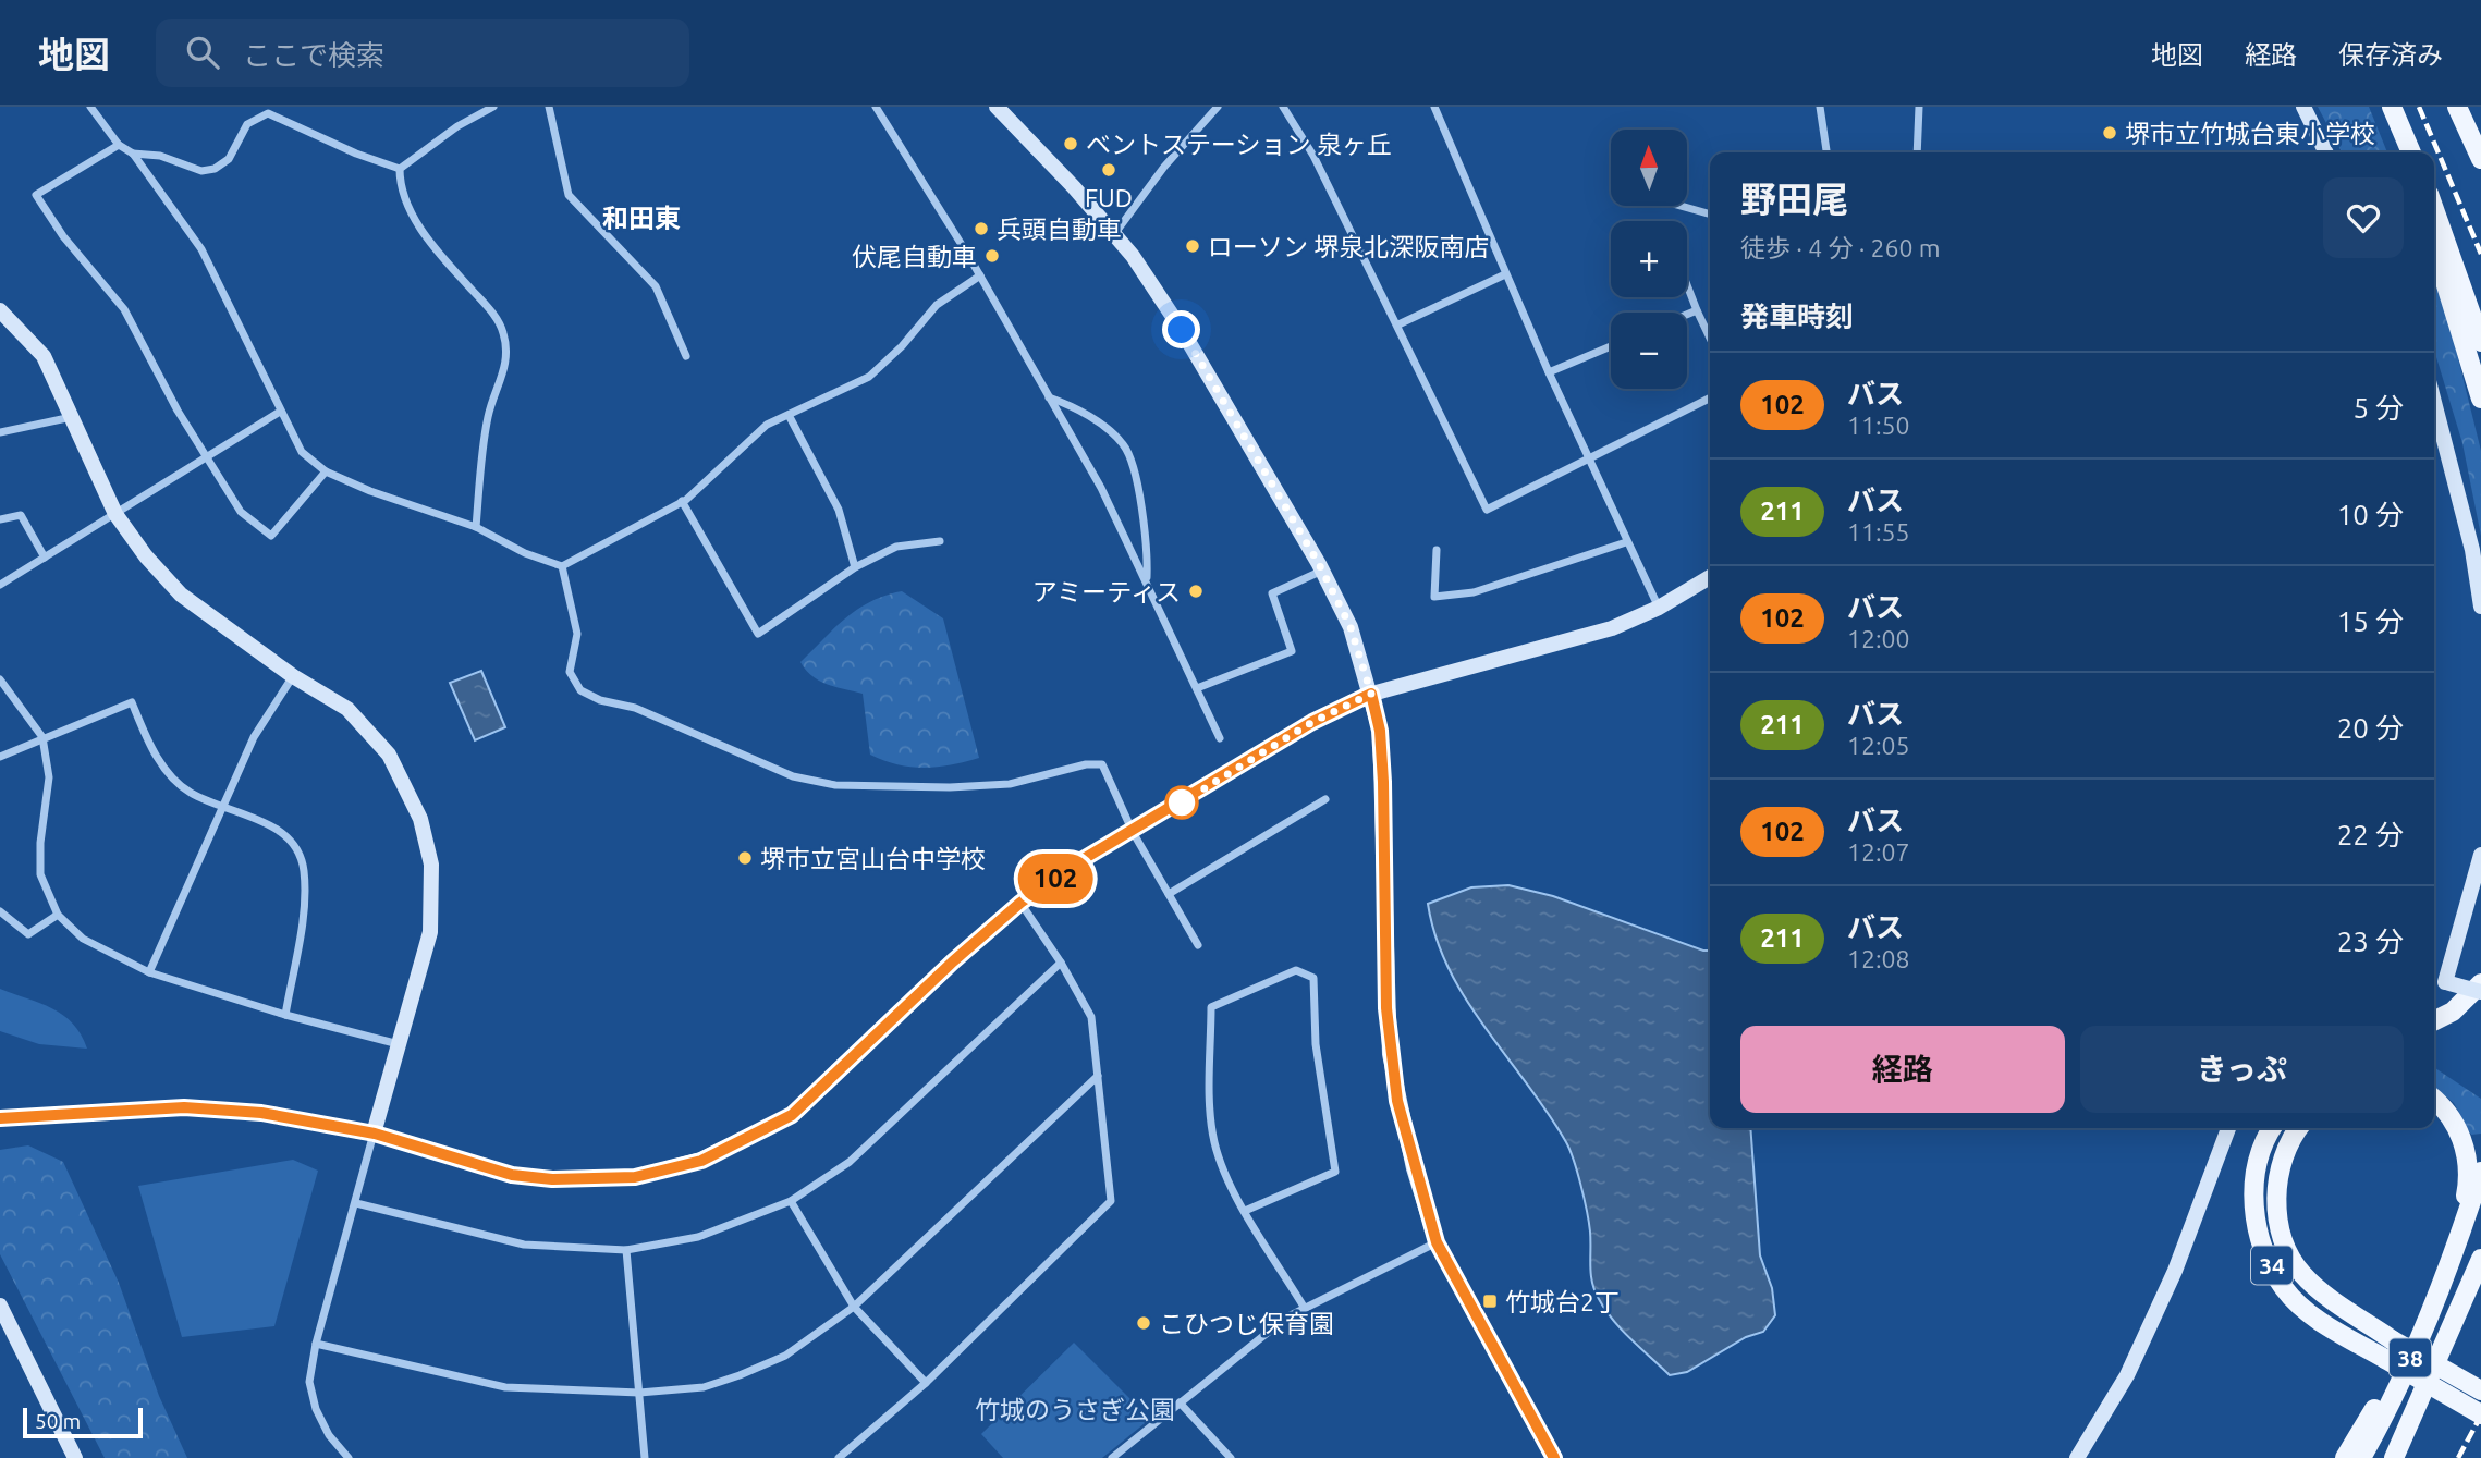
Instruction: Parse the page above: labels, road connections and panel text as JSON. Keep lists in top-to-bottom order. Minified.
{"streets":{"main road":["34","38"]},"districts":["和田東"],"parks":["竹城のうさぎ公園"],"places":{"other":["堺市立竹城台東小学校","ベントステーション 泉ヶ丘","FUD","兵頭自動車","ローソン 堺泉北深阪南店","伏尾自動車","アミーティス","堺市立宮山台中学校","こひつじ保育園"],"transit":["竹城台2丁"]},"lines":["bus line 102"],"scale_bar":"50 m","north":"top","page":{"header":"地図","search":"ここで検索","nav":["地図","経路","保存済み"],"on_map":"102","map_buttons":["+","−"],"heading":[["野田尾","徒歩 · 4 分 · 260 m"],"発車時刻"],"list":[{"mark":"102","name":"バス","note":"11:50","value":"5 分"},{"mark":"211","name":"バス","note":"11:55","value":"10 分"},{"mark":"102","name":"バス","note":"12:00","value":"15 分"},{"mark":"211","name":"バス","note":"12:05","value":"20 分"},{"mark":"102","name":"バス","note":"12:07","value":"22 分"},{"mark":"211","name":"バス","note":"12:08","value":"23 分"}],"buttons":["経路","きっぷ"],"scale":"50 m"}}
